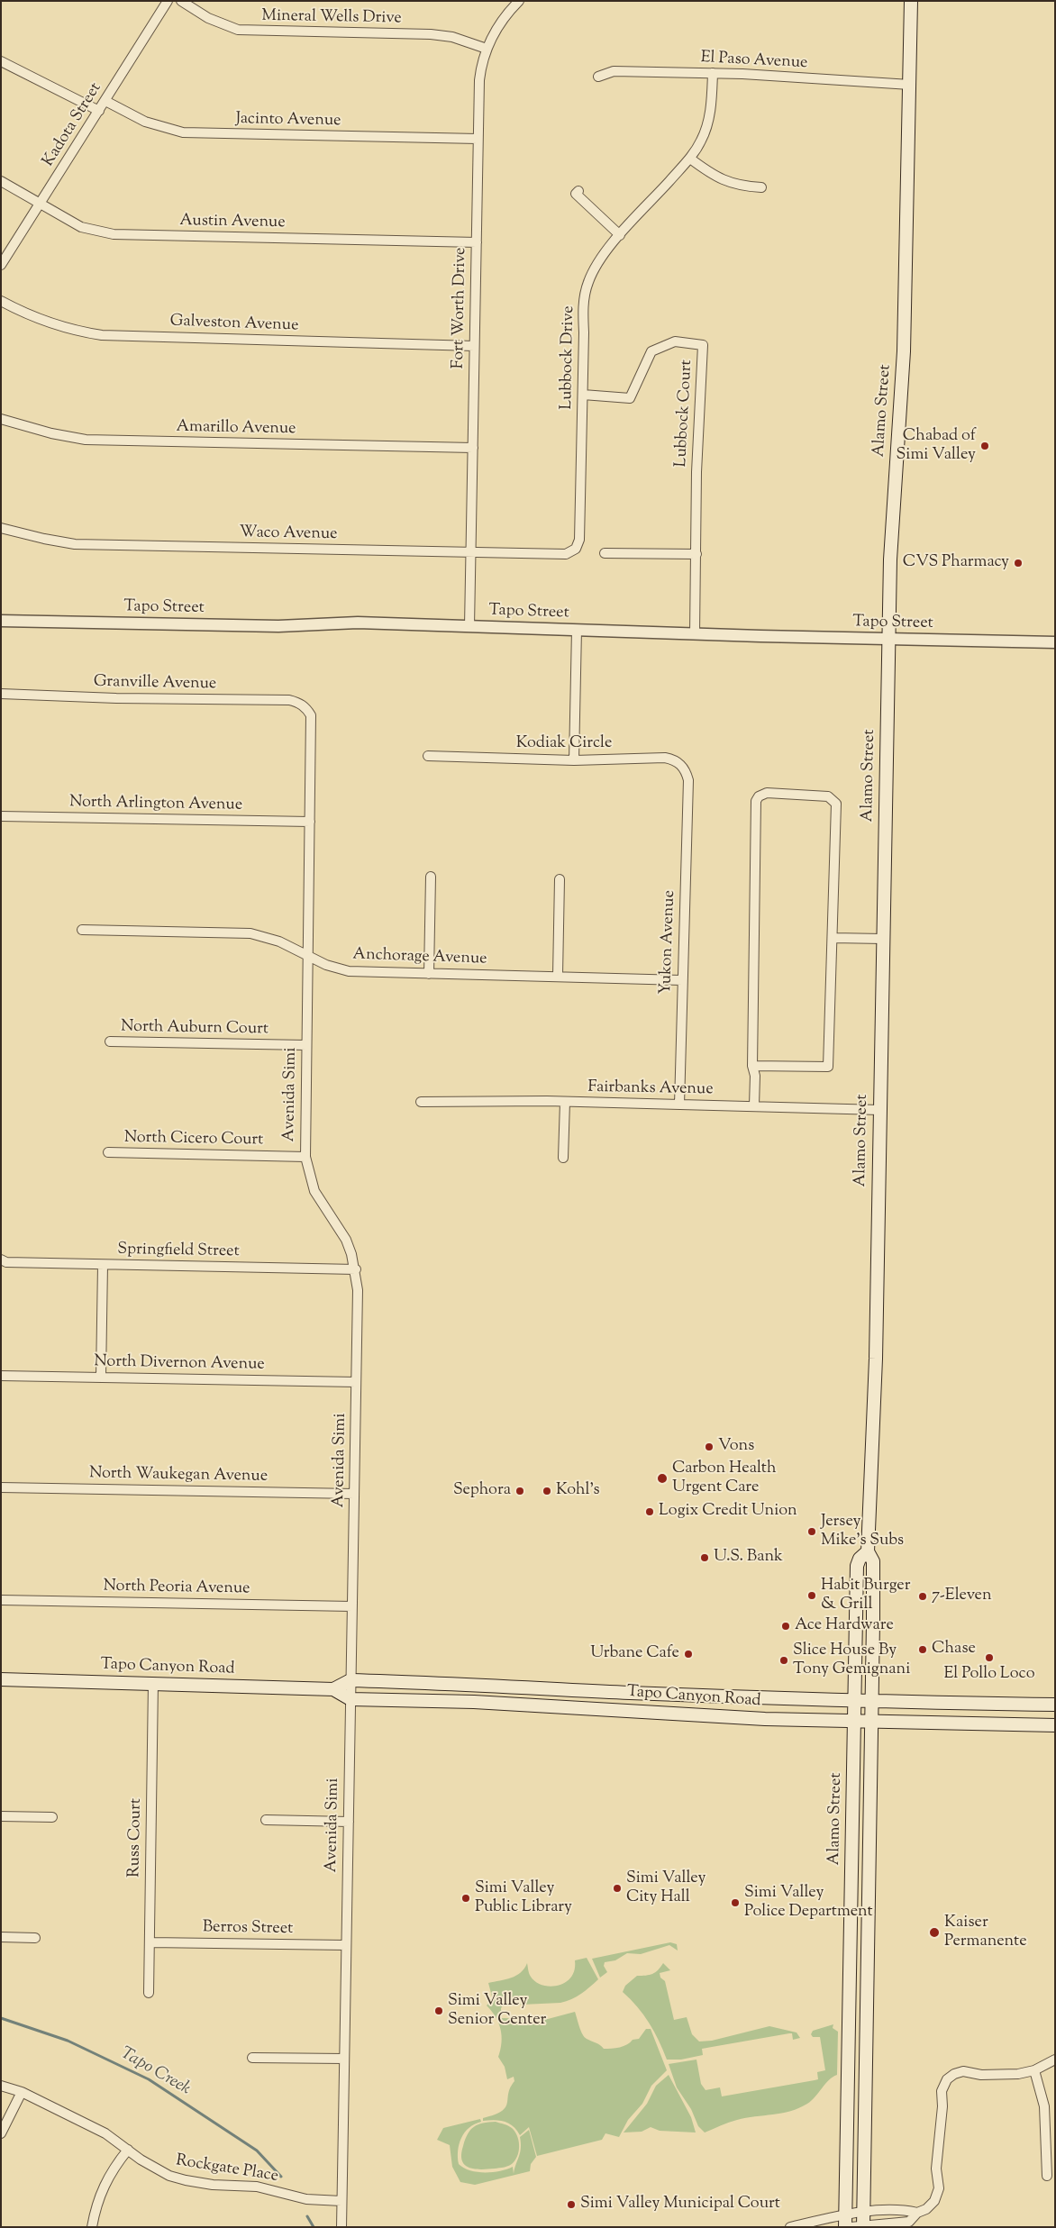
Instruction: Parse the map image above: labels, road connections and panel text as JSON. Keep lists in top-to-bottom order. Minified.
{"streets":{"main road":["Alamo Street","Tapo Canyon Road"],"street":["Mineral Wells Drive","El Paso Avenue","Jacinto Avenue","Kadota Street","Austin Avenue","Fort Worth Drive","Galveston Avenue","Lubbock Drive","Lubbock Court","Amarillo Avenue","Waco Avenue","Tapo Street","Granville Avenue","Kodiak Circle","North Arlington Avenue","Yukon Avenue","Anchorage Avenue","North Auburn Court","Fairbanks Avenue","Avenida Simi","North Cicero Court","Springfield Street","North Divernon Avenue","North Waukegan Avenue","North Peoria Avenue","Russ Court","Berros Street","Rockgate Place"]},"crossings":[["Mineral Wells Drive","Fort Worth Drive"],["El Paso Avenue","Lubbock Drive"],["El Paso Avenue","Alamo Street"],["Jacinto Avenue","Kadota Street"],["Jacinto Avenue","Fort Worth Drive"],["Kadota Street","Austin Avenue"],["Austin Avenue","Fort Worth Drive"],["Fort Worth Drive","Galveston Avenue"],["Fort Worth Drive","Amarillo Avenue"],["Fort Worth Drive","Waco Avenue"],["Fort Worth Drive","Tapo Street"],["Lubbock Drive","Lubbock Court"],["Lubbock Drive","Waco Avenue"],["Alamo Street","Tapo Street"],["Alamo Street","Fairbanks Avenue"],["Alamo Street","Tapo Canyon Road"],["Lubbock Court","Tapo Street"],["Granville Avenue","Avenida Simi"],["Kodiak Circle","Yukon Avenue"],["North Arlington Avenue","Avenida Simi"],["Yukon Avenue","Anchorage Avenue"],["Yukon Avenue","Fairbanks Avenue"],["Anchorage Avenue","Avenida Simi"],["North Auburn Court","Avenida Simi"],["Avenida Simi","North Cicero Court"],["Avenida Simi","Springfield Street"],["Avenida Simi","North Divernon Avenue"],["Avenida Simi","North Waukegan Avenue"],["Avenida Simi","North Peoria Avenue"],["Avenida Simi","Tapo Canyon Road"],["Avenida Simi","Berros Street"],["Avenida Simi","Rockgate Place"],["Tapo Canyon Road","Russ Court"],["Russ Court","Berros Street"]],"water":["Tapo Creek"],"places":["Chabad of Simi Valley","CVS Pharmacy","Vons","Carbon Health Urgent Care","Sephora","Kohl's","Logix Credit Union","Jersey Mike's Subs","U.S. Bank","Habit Burger & Grill","7-Eleven","Ace Hardware","Chase","Urbane Cafe","El Pollo Loco","Slice House By Tony Gemignani","Simi Valley City Hall","Simi Valley Public Library","Simi Valley Police Department","Kaiser Permanente","Simi Valley Senior Center","Simi Valley Municipal Court"]}
